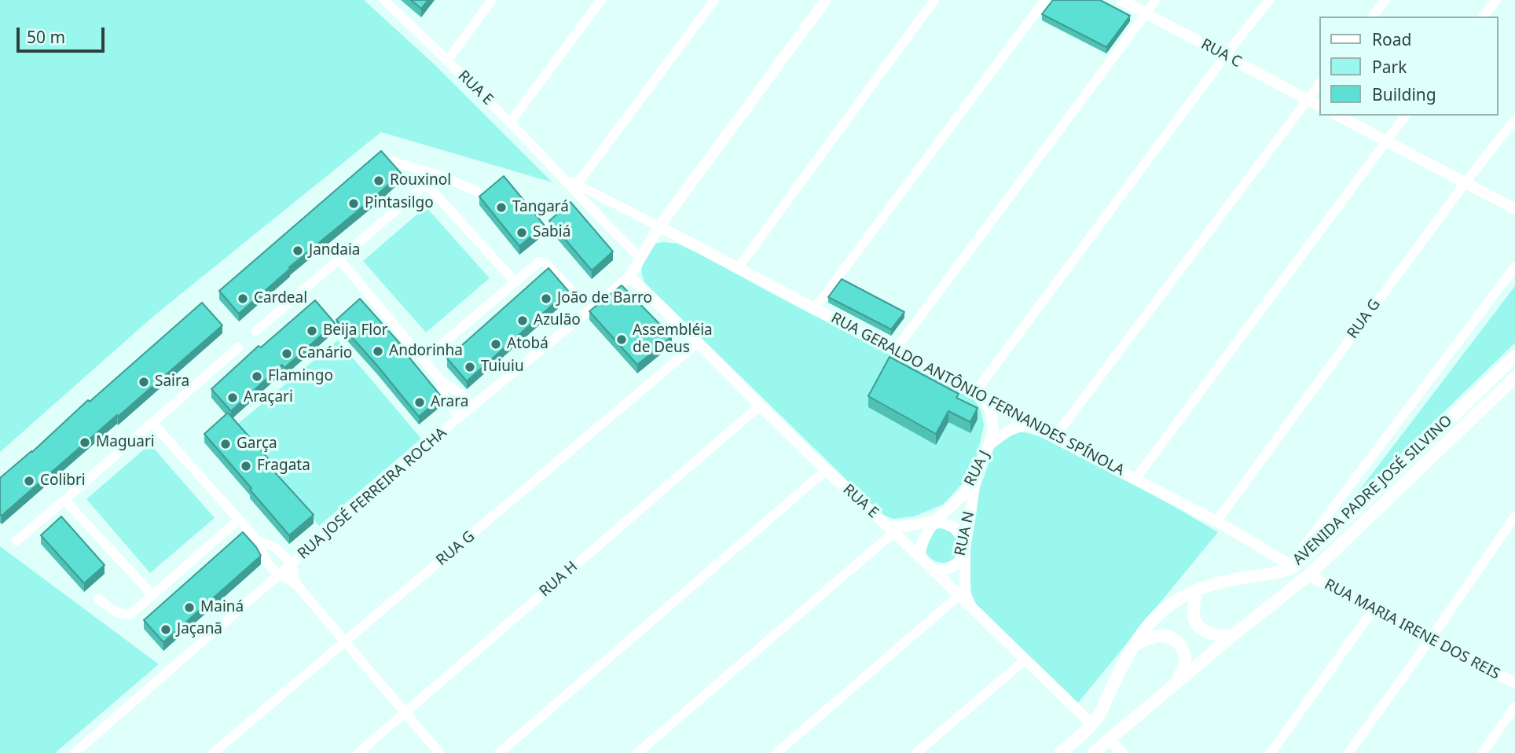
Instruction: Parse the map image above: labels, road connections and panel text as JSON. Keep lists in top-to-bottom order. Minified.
{"streets":{"main road":["AVENIDA PADRE JOSÉ SILVINO"],"street":["RUA C","RUA E","RUA G","RUA GERALDO ANTÔNIO FERNANDES SPÍNOLA","RUA J","RUA JOSÉ FERREIRA ROCHA","RUA N","RUA H","RUA MARIA IRENE DOS REIS"]},"crossings":[["RUA E","RUA G"],["RUA E","RUA J"],["RUA E","AVENIDA PADRE JOSÉ SILVINO"],["RUA E","RUA JOSÉ FERREIRA ROCHA"],["RUA E","RUA N"],["RUA E","RUA H"],["RUA G","RUA GERALDO ANTÔNIO FERNANDES SPÍNOLA"],["RUA GERALDO ANTÔNIO FERNANDES SPÍNOLA","RUA J"],["RUA GERALDO ANTÔNIO FERNANDES SPÍNOLA","AVENIDA PADRE JOSÉ SILVINO"],["RUA GERALDO ANTÔNIO FERNANDES SPÍNOLA","RUA JOSÉ FERREIRA ROCHA"],["RUA J","RUA N"],["AVENIDA PADRE JOSÉ SILVINO","RUA MARIA IRENE DOS REIS"]],"places":["Rouxinol","Pintasilgo","Tangará","Sabiá","Jandaia","Cardeal","João de Barro","Azulão","Beija Flor","Assembléia de Deus","Atobá","Andorinha","Canário","Tuiuiu","Flamingo","Saira","Araçari","Arara","Maguari","Garça","Fragata","Colibri","Mainá","Jaçanã"],"legend":["Road","Park","Building"],"scale_bar":"50 m"}
